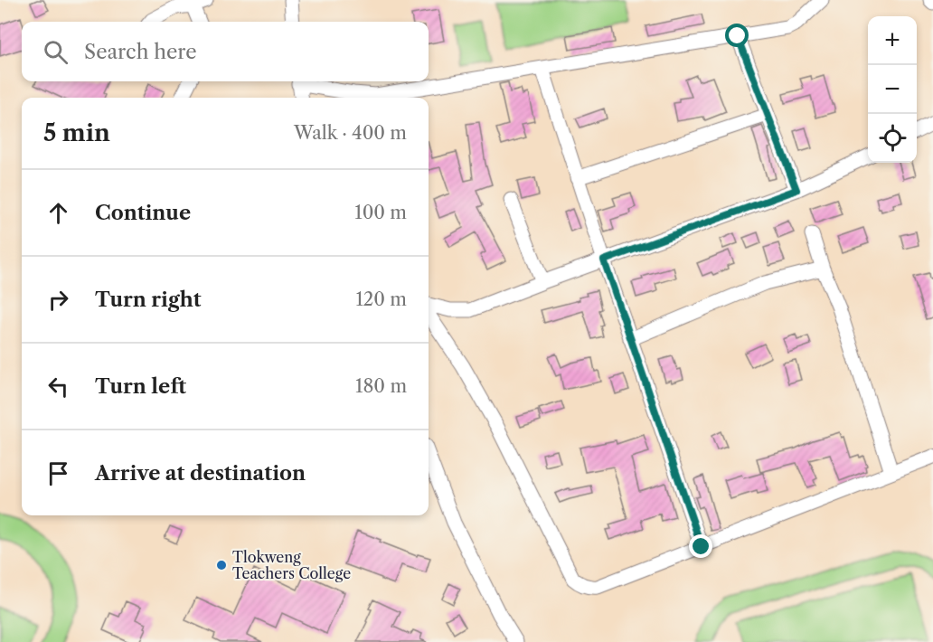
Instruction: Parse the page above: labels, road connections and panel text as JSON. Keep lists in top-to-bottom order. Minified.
{"places":["Tlokweng Teachers College"],"page":{"map_buttons":["+","−"],"search":"Search here","heading":["5 min","Walk · 400 m"],"list":[["Continue","100 m"],["Turn right","120 m"],["Turn left","180 m"],"Arrive at destination"]}}
